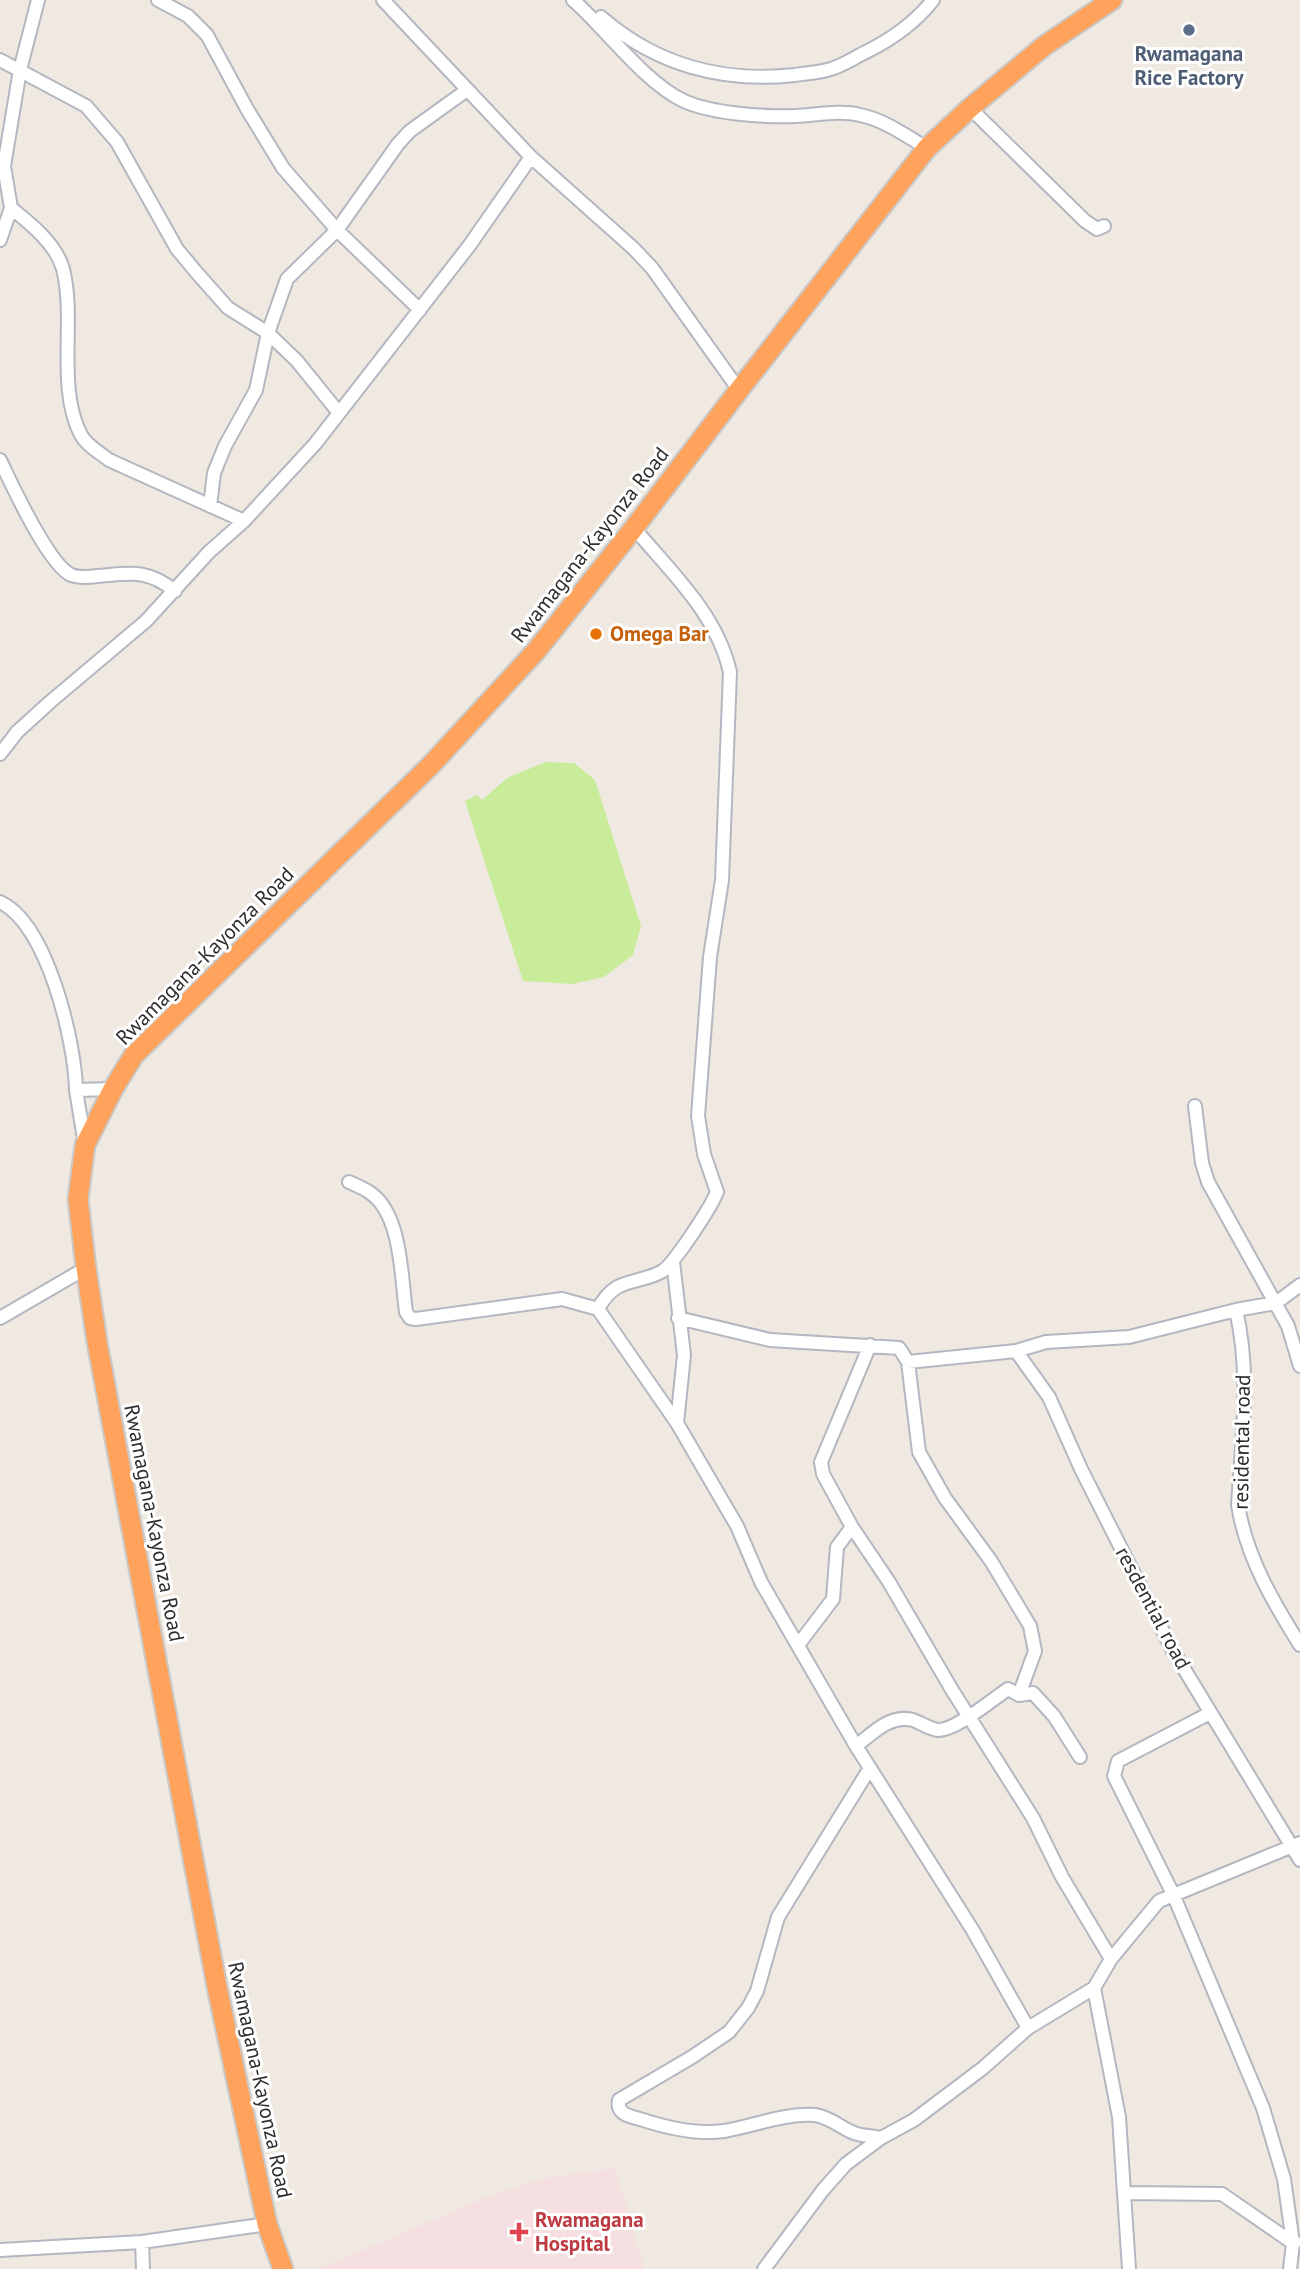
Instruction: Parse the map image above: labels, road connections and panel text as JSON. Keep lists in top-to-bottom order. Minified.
{"streets":{"highway":["Rwamagana-Kayonza Road"],"street":["residental road","resdential road"]},"places":{"other":["Rwamagana Rice Factory","Omega Bar"],"health":["Rwamagana Hospital"]}}
